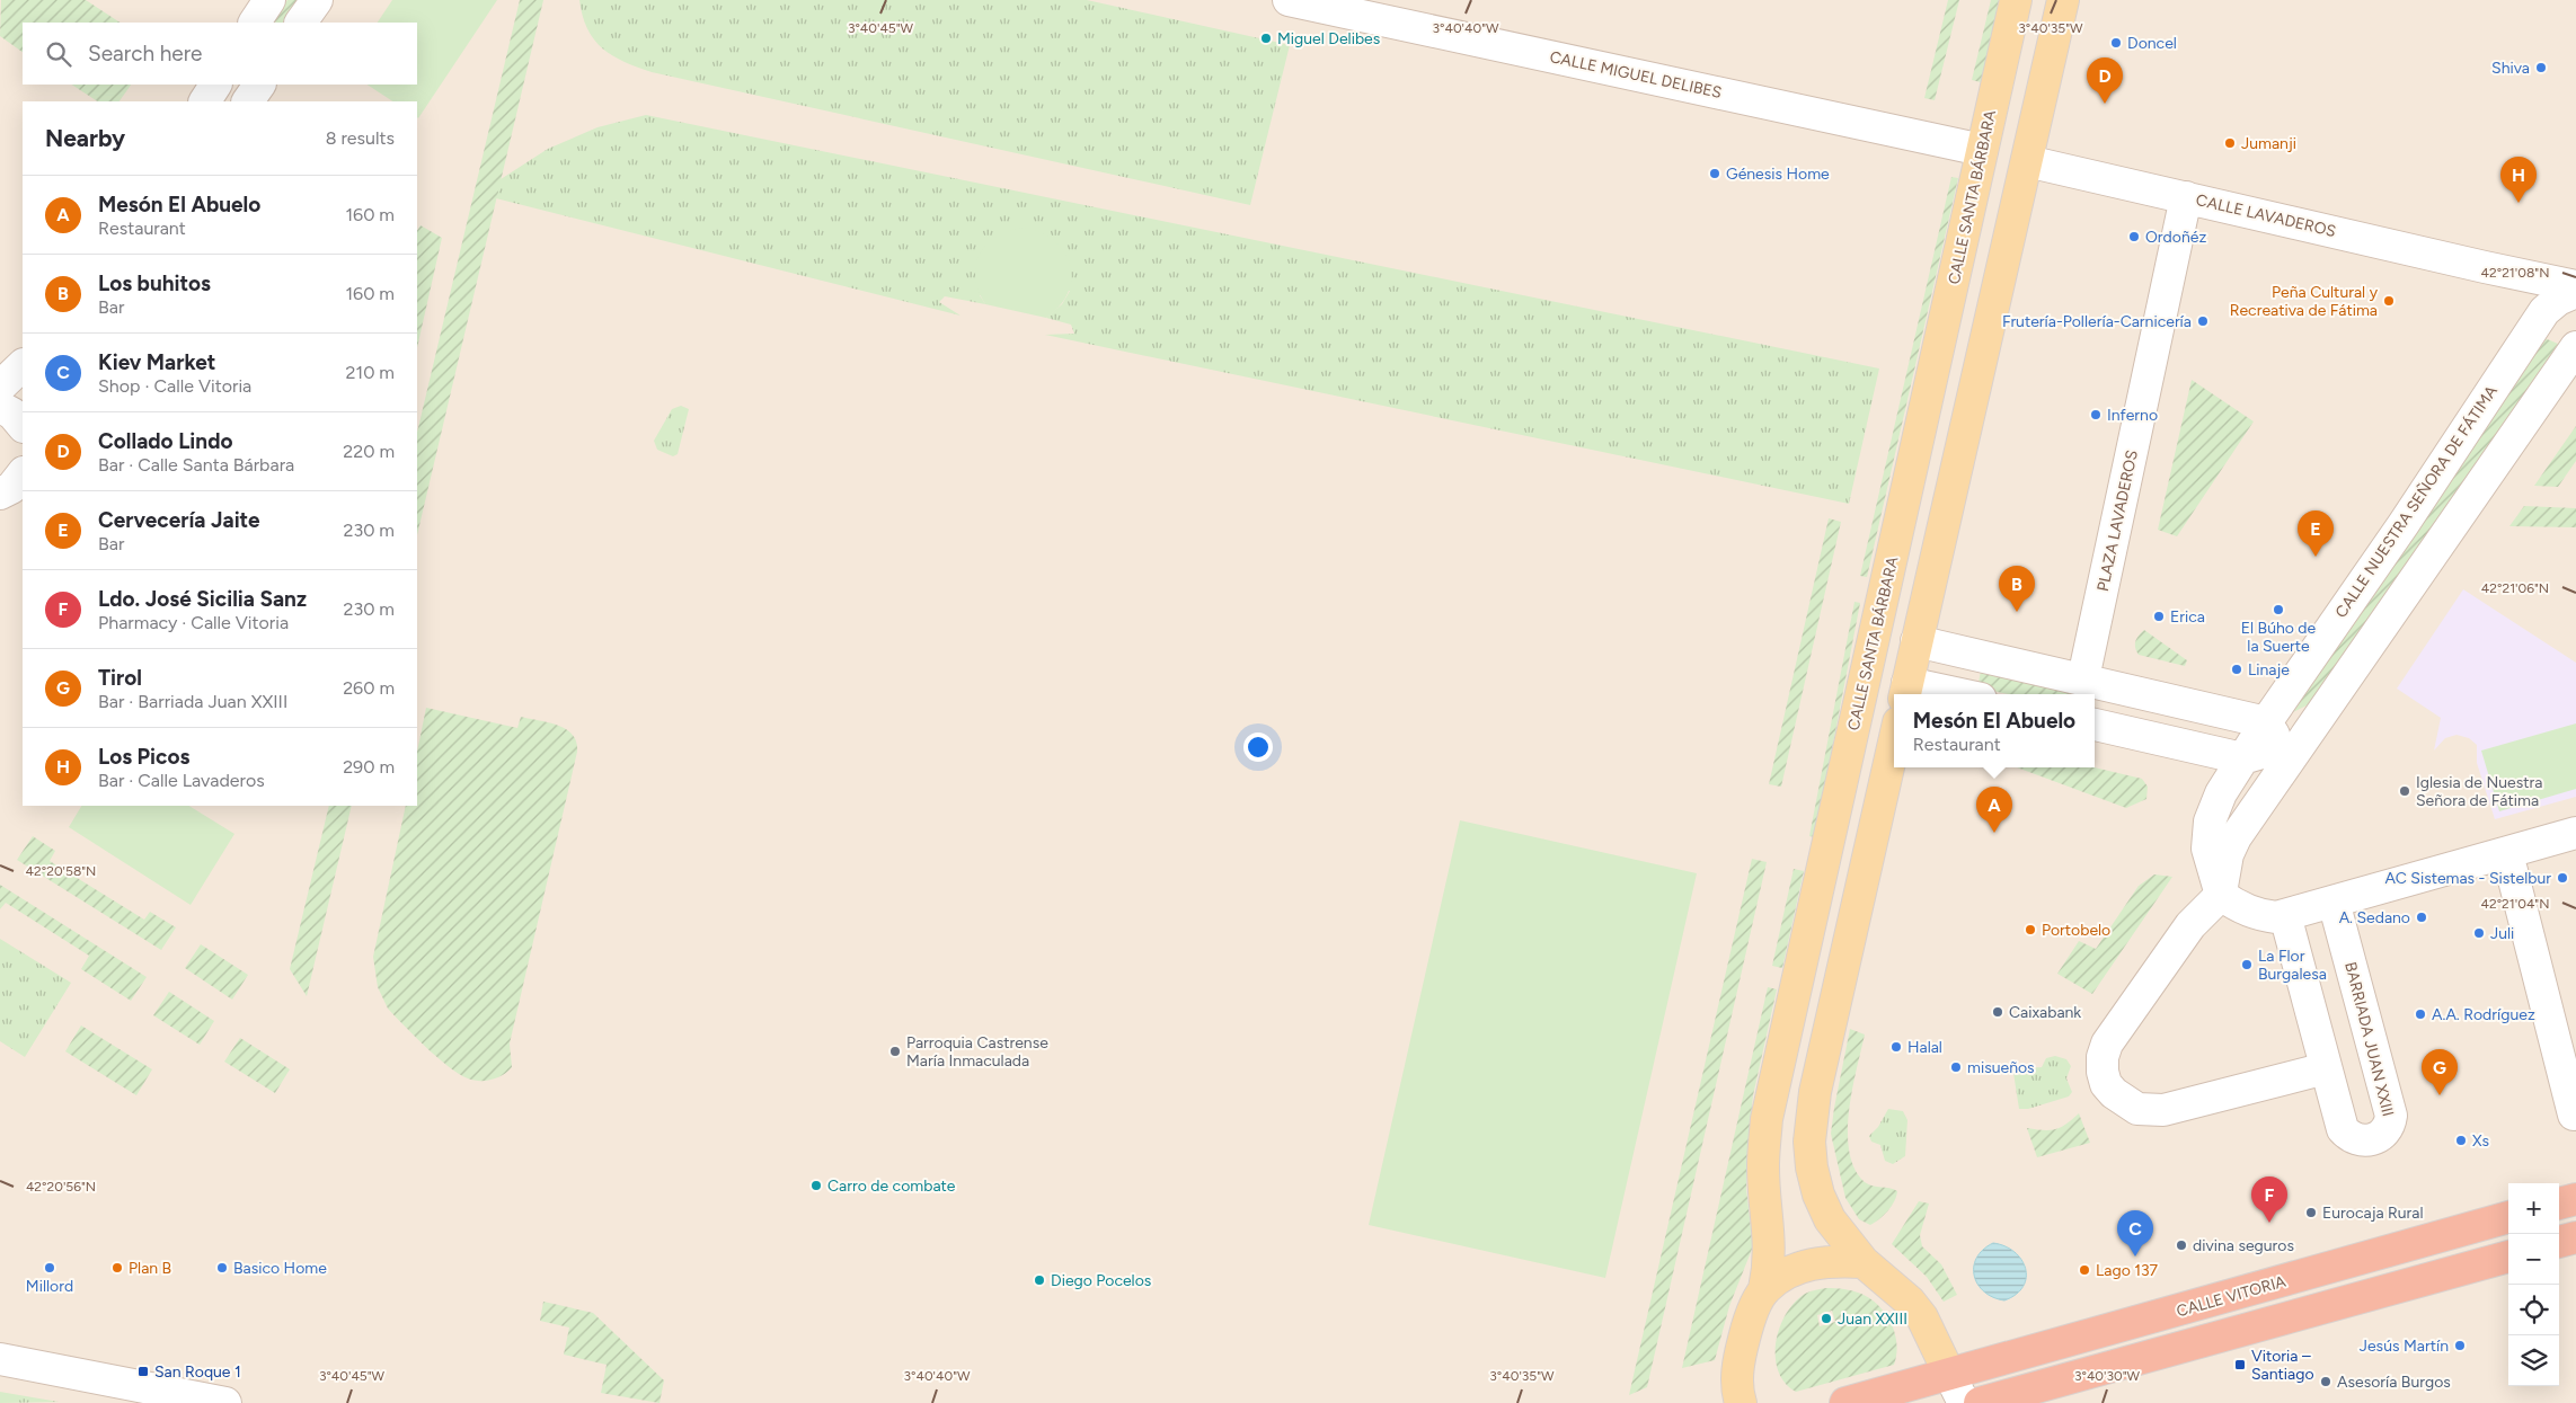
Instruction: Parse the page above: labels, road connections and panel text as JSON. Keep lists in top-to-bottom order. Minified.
{"streets":{"highway":["CALLE VITORIA"],"main road":["CALLE SANTA BÁRBARA"],"street":["CALLE MIGUEL DELIBES","CALLE LAVADEROS","CALLE NUESTRA SEÑORA DE FÁTIMA","PLAZA LAVADEROS","BARRIADA JUAN XXIII"]},"crossings":[["CALLE MIGUEL DELIBES","CALLE SANTA BÁRBARA"],["CALLE LAVADEROS","CALLE NUESTRA SEÑORA DE FÁTIMA"],["CALLE LAVADEROS","PLAZA LAVADEROS"]],"places":{"other":["Miguel Delibes","Doncel","Shiva","Jumanji","Génesis Home","Ordoñéz","Peña Cultural y Recreativa de Fátima","Frutería-Pollería-Carnicería","Inferno","El Búho de la Suerte","Erica","Linaje","Iglesia de Nuestra Señora de Fátima","AC Sistemas - Sistelbur","A. Sedano","Portobelo","Juli","La Flor Burgalesa","Caixabank","A.A. Rodríguez","Halal","Parroquia Castrense María Inmaculada","misueños","Xs","Carro de combate","Eurocaja Rural","divina seguros","Millord","Plan B","Basico Home","Lago 137","Diego Pocelos","Juan XXIII","Jesús Martín","Asesoría Burgos"],"transit":["Vitoria – Santiago","San Roque 1"]},"page":{"search":"Search here","pins":["D","H","E","B","A","G","F","C"],"heading":["Nearby","8 results"],"list":[{"mark":"A","name":"Mesón El Abuelo","note":"Restaurant","value":"160 m"},{"mark":"B","name":"Los buhitos","note":"Bar","value":"160 m"},{"mark":"C","name":"Kiev Market","note":"Shop · Calle Vitoria","value":"210 m"},{"mark":"D","name":"Collado Lindo","note":"Bar · Calle Santa Bárbara","value":"220 m"},{"mark":"E","name":"Cervecería Jaite","note":"Bar","value":"230 m"},{"mark":"F","name":"Ldo. José Sicilia Sanz","note":"Pharmacy · Calle Vitoria","value":"230 m"},{"mark":"G","name":"Tirol","note":"Bar · Barriada Juan XXIII","value":"260 m"},{"mark":"H","name":"Los Picos","note":"Bar · Calle Lavaderos","value":"290 m"}],"popup":["Mesón El Abuelo","Restaurant"],"map_buttons":["+","−"]},"coordinates":["3°40'45\"W","3°40'40\"W","3°40'35\"W","42°21'08\"N","42°21'06\"N","42°20'58\"N","42°21'04\"N","42°20'56\"N","3°40'30\"W"]}
